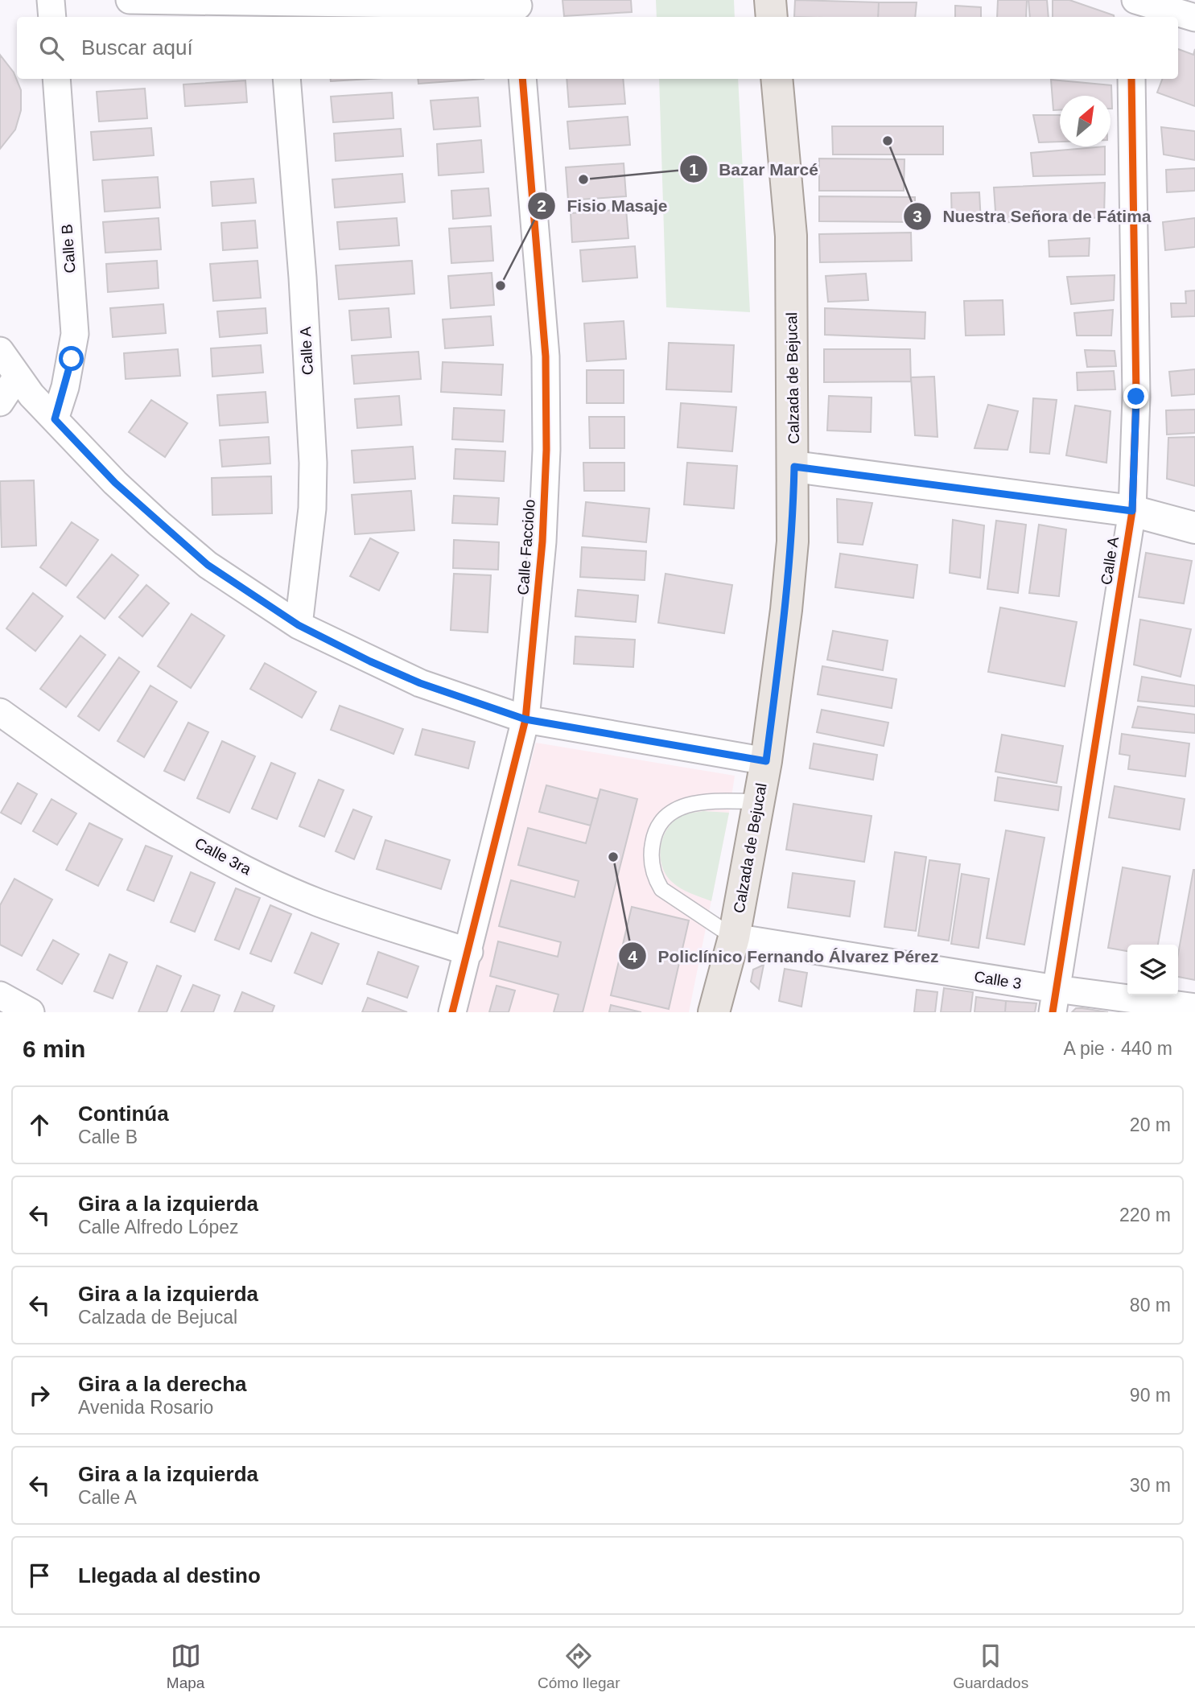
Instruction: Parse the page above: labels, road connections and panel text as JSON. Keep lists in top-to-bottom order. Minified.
{"streets":{"main road":["Calzada de Bejucal"],"street":["Calle B","Calle A","Calle Facciolo","Calle 3ra","Calle 3"]},"crossings":[["Calle A","Calle 3"],["Calzada de Bejucal","Calle 3"],["Calle Facciolo","Calle 3ra"]],"places":["Nuestra Señora de Fátima","Bazar Marcé","Fisio Masaje","Policlínico Fernando Álvarez Pérez"],"north":"top right","page":{"search":"Buscar aquí","heading":["6 min","A pie · 440 m"],"list":[["Continúa","Calle B","20 m"],["Gira a la izquierda","Calle Alfredo López","220 m"],["Gira a la izquierda","Calzada de Bejucal","80 m"],["Gira a la derecha","Avenida Rosario","90 m"],["Gira a la izquierda","Calle A","30 m"],"Llegada al destino"],"nav":["Mapa","Cómo llegar","Guardados"]}}
